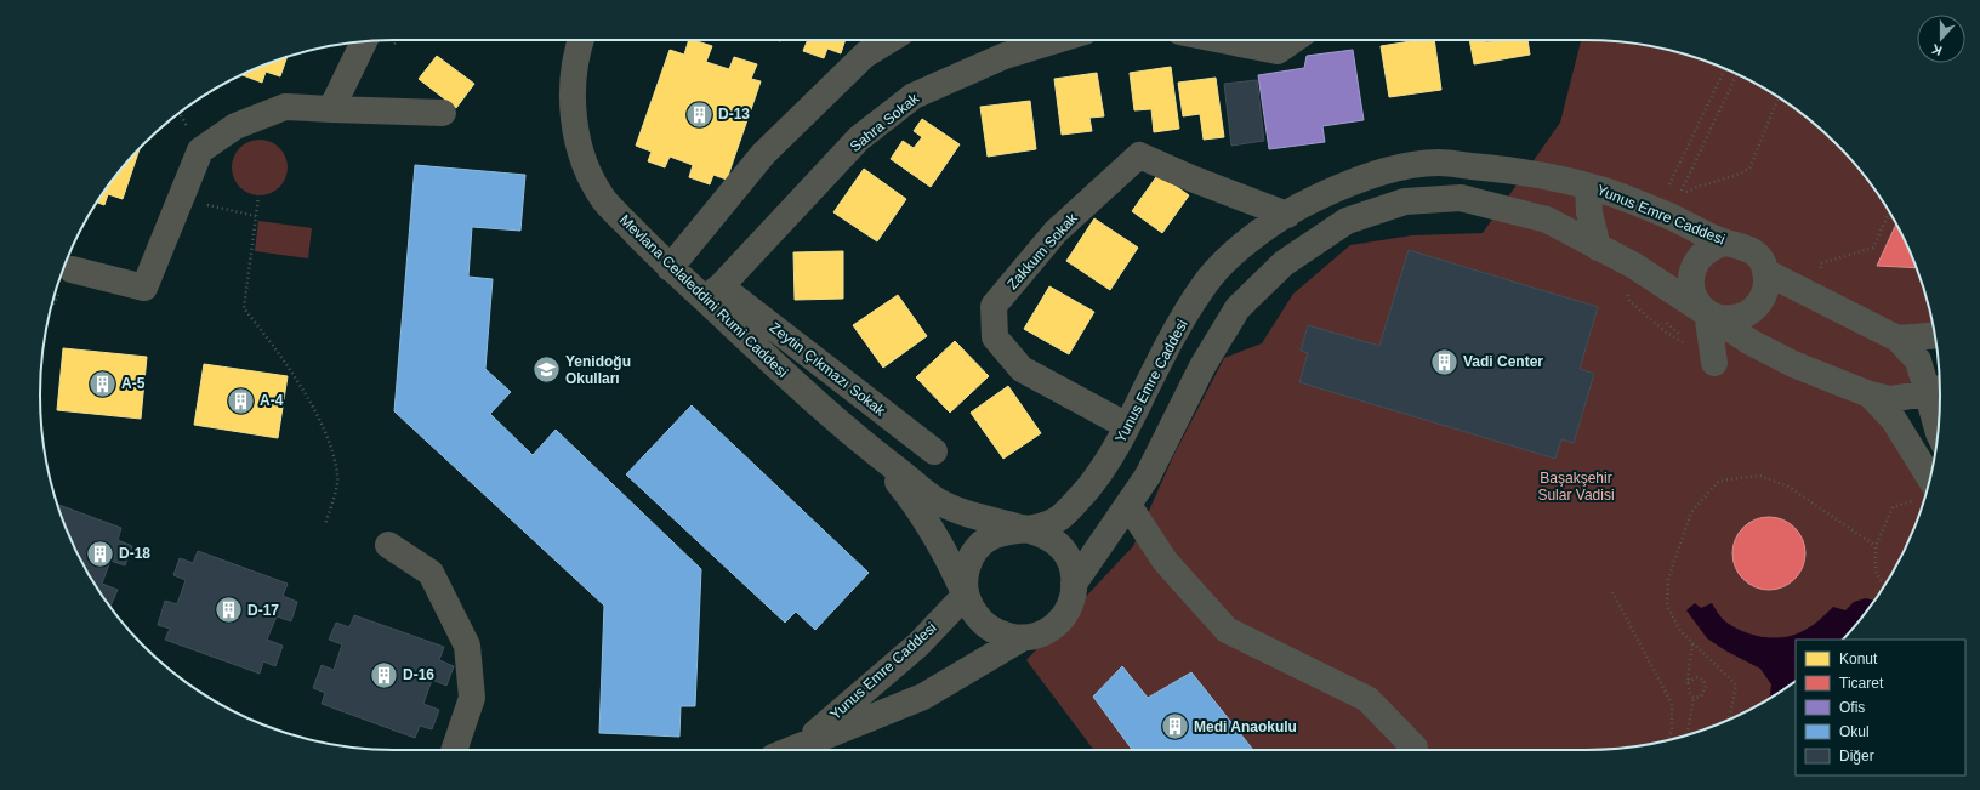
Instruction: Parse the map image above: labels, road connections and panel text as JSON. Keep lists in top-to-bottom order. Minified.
{"streets":{"street":["Sahra Sokak","Yunus Emre Caddesi","Zakkum Sokak","Mevlana Celaleddini Rumi Caddesi","Zeytin Çıkmazı Sokak"]},"crossings":[["Sahra Sokak","Mevlana Celaleddini Rumi Caddesi"],["Sahra Sokak","Zeytin Çıkmazı Sokak"],["Yunus Emre Caddesi","Zakkum Sokak"],["Yunus Emre Caddesi","Mevlana Celaleddini Rumi Caddesi"],["Mevlana Celaleddini Rumi Caddesi","Zeytin Çıkmazı Sokak"]],"parks":["Başakşehir Sular Vadisi"],"places":{"building":["D-13","Vadi Center","A-5","A-4","D-18","D-17","D-16","Medi Anaokulu"],"school or university":["Yenidoğu Okulları"]},"legend":["Konut","Ticaret","Ofis","Okul","Diğer"],"north":"bottom"}
